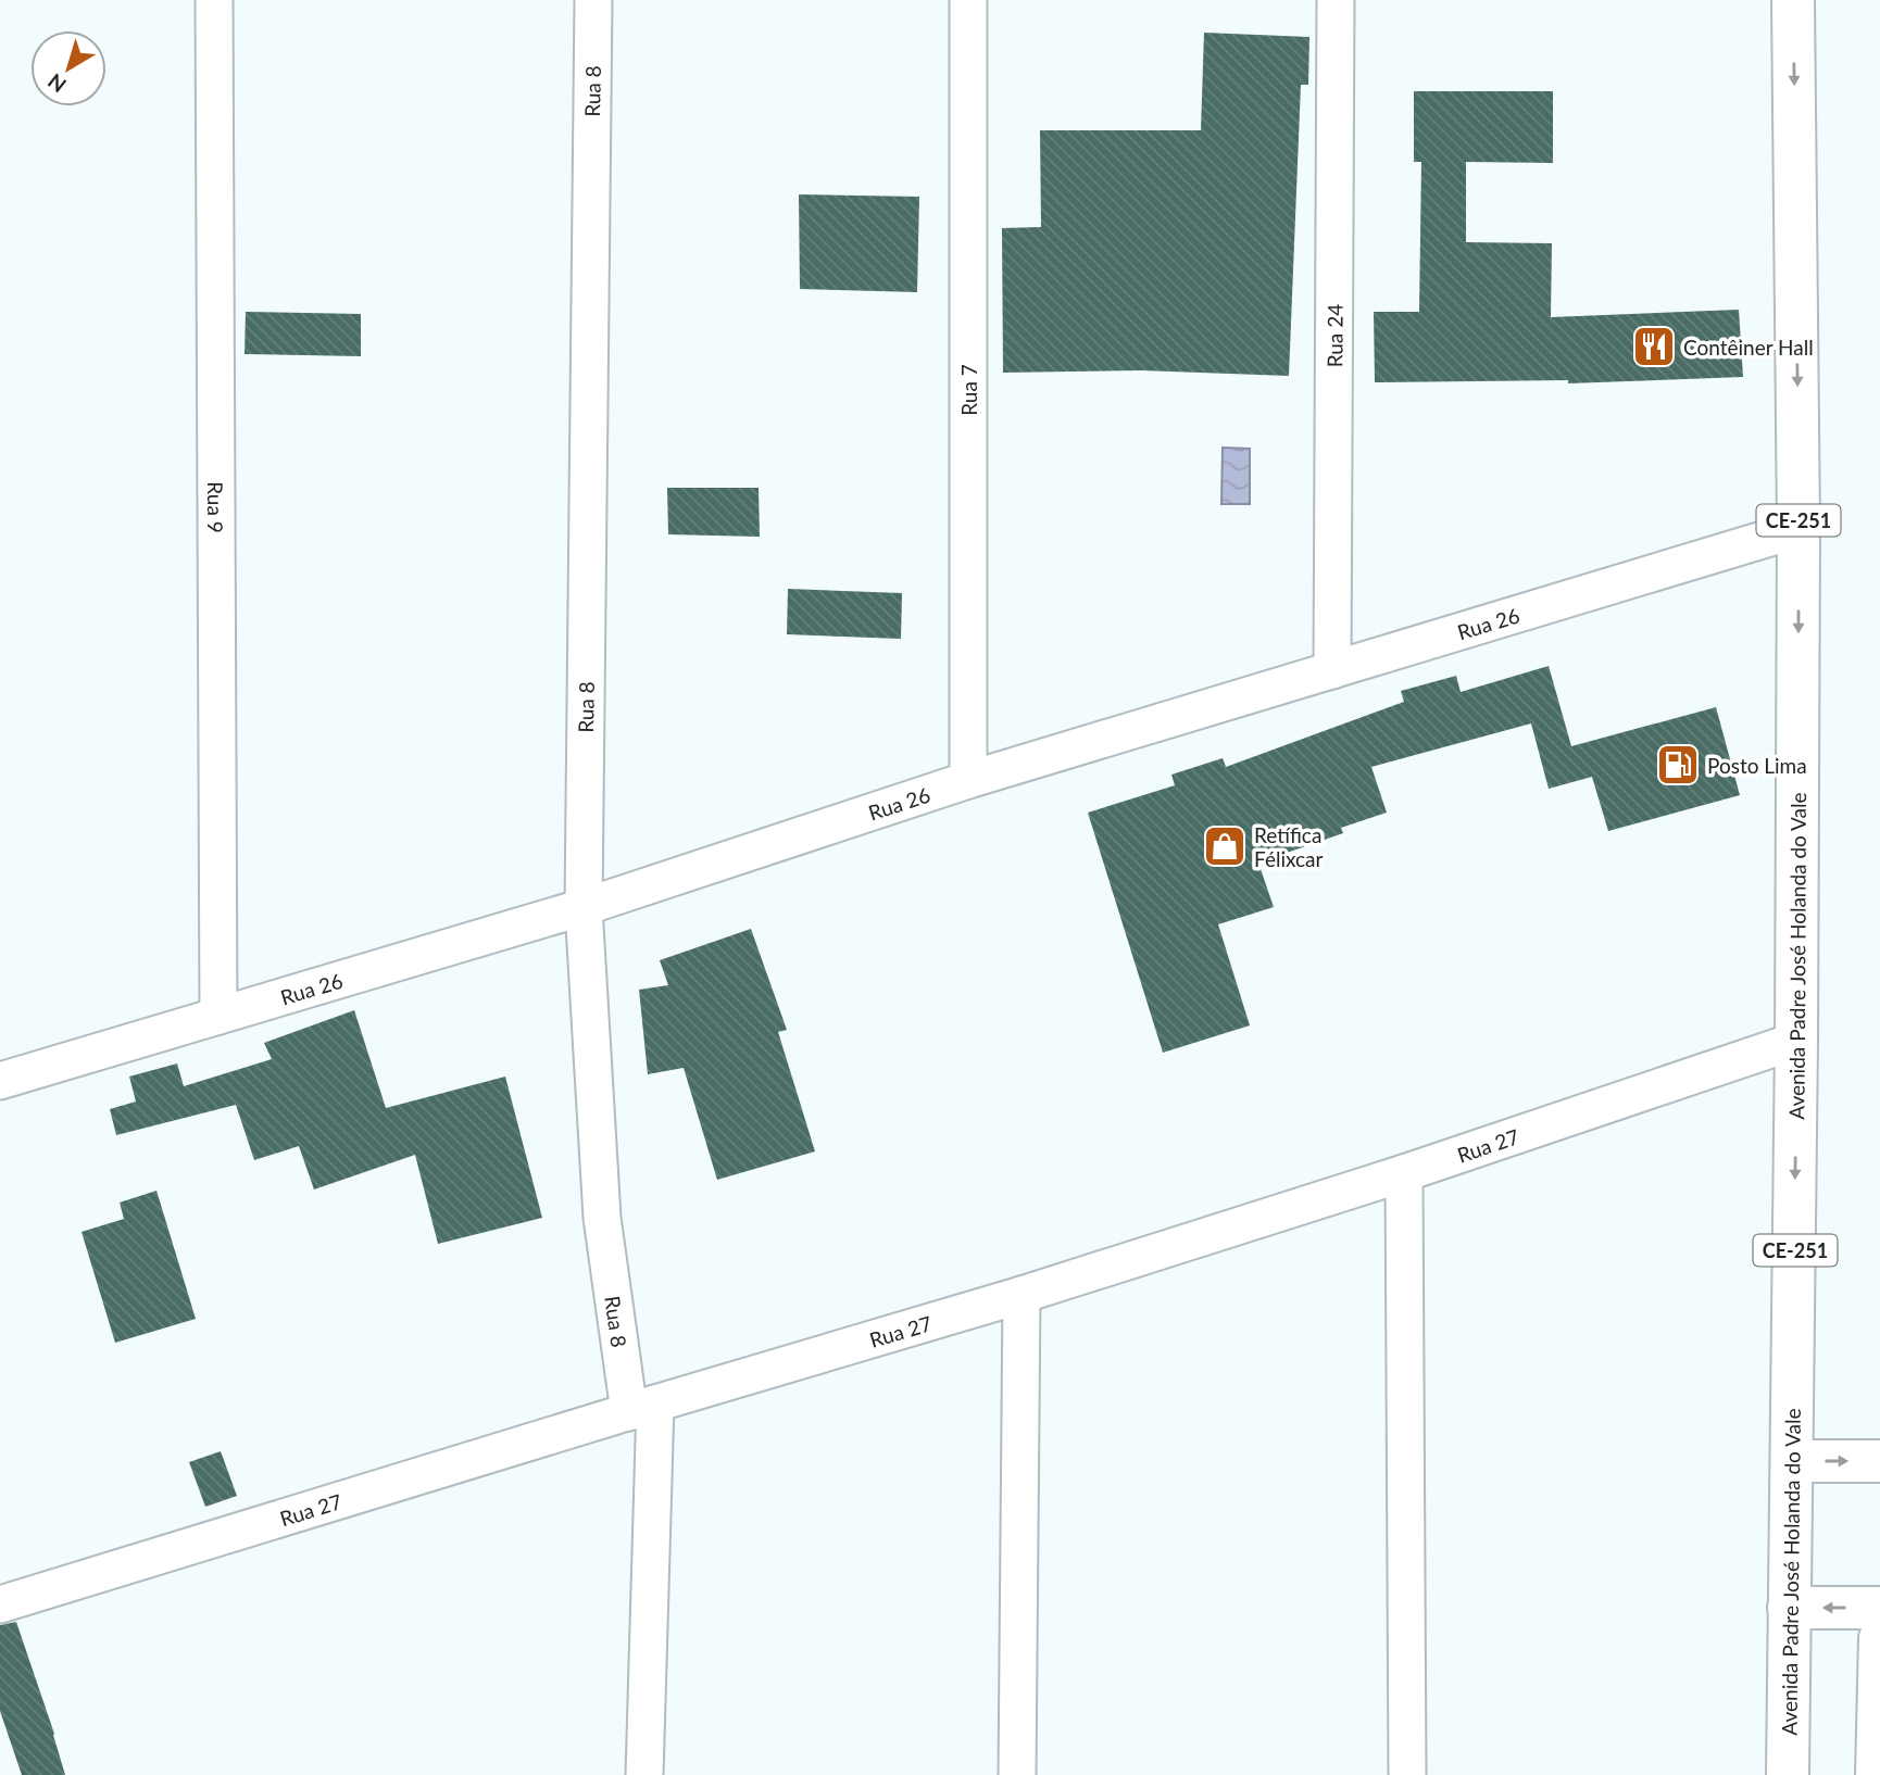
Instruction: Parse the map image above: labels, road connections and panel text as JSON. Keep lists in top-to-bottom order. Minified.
{"streets":{"main road":["CE-251","Avenida Padre José Holanda do Vale"],"street":["Rua 8","Rua 24","Rua 7","Rua 9","Rua 26","Rua 27"]},"crossings":[["Rua 8","Rua 26"],["Rua 8","Rua 27"],["Rua 24","Rua 26"],["Rua 7","Rua 26"],["Rua 9","Rua 26"],["Rua 26","Avenida Padre José Holanda do Vale"],["Avenida Padre José Holanda do Vale","Rua 27"]],"one_way":["Avenida Padre José Holanda do Vale"],"places":{"restaurant":["Contêiner Hall"],"fuel station":["Posto Lima"],"shop":["Retífica Félixcar"]},"north":"bottom left"}
